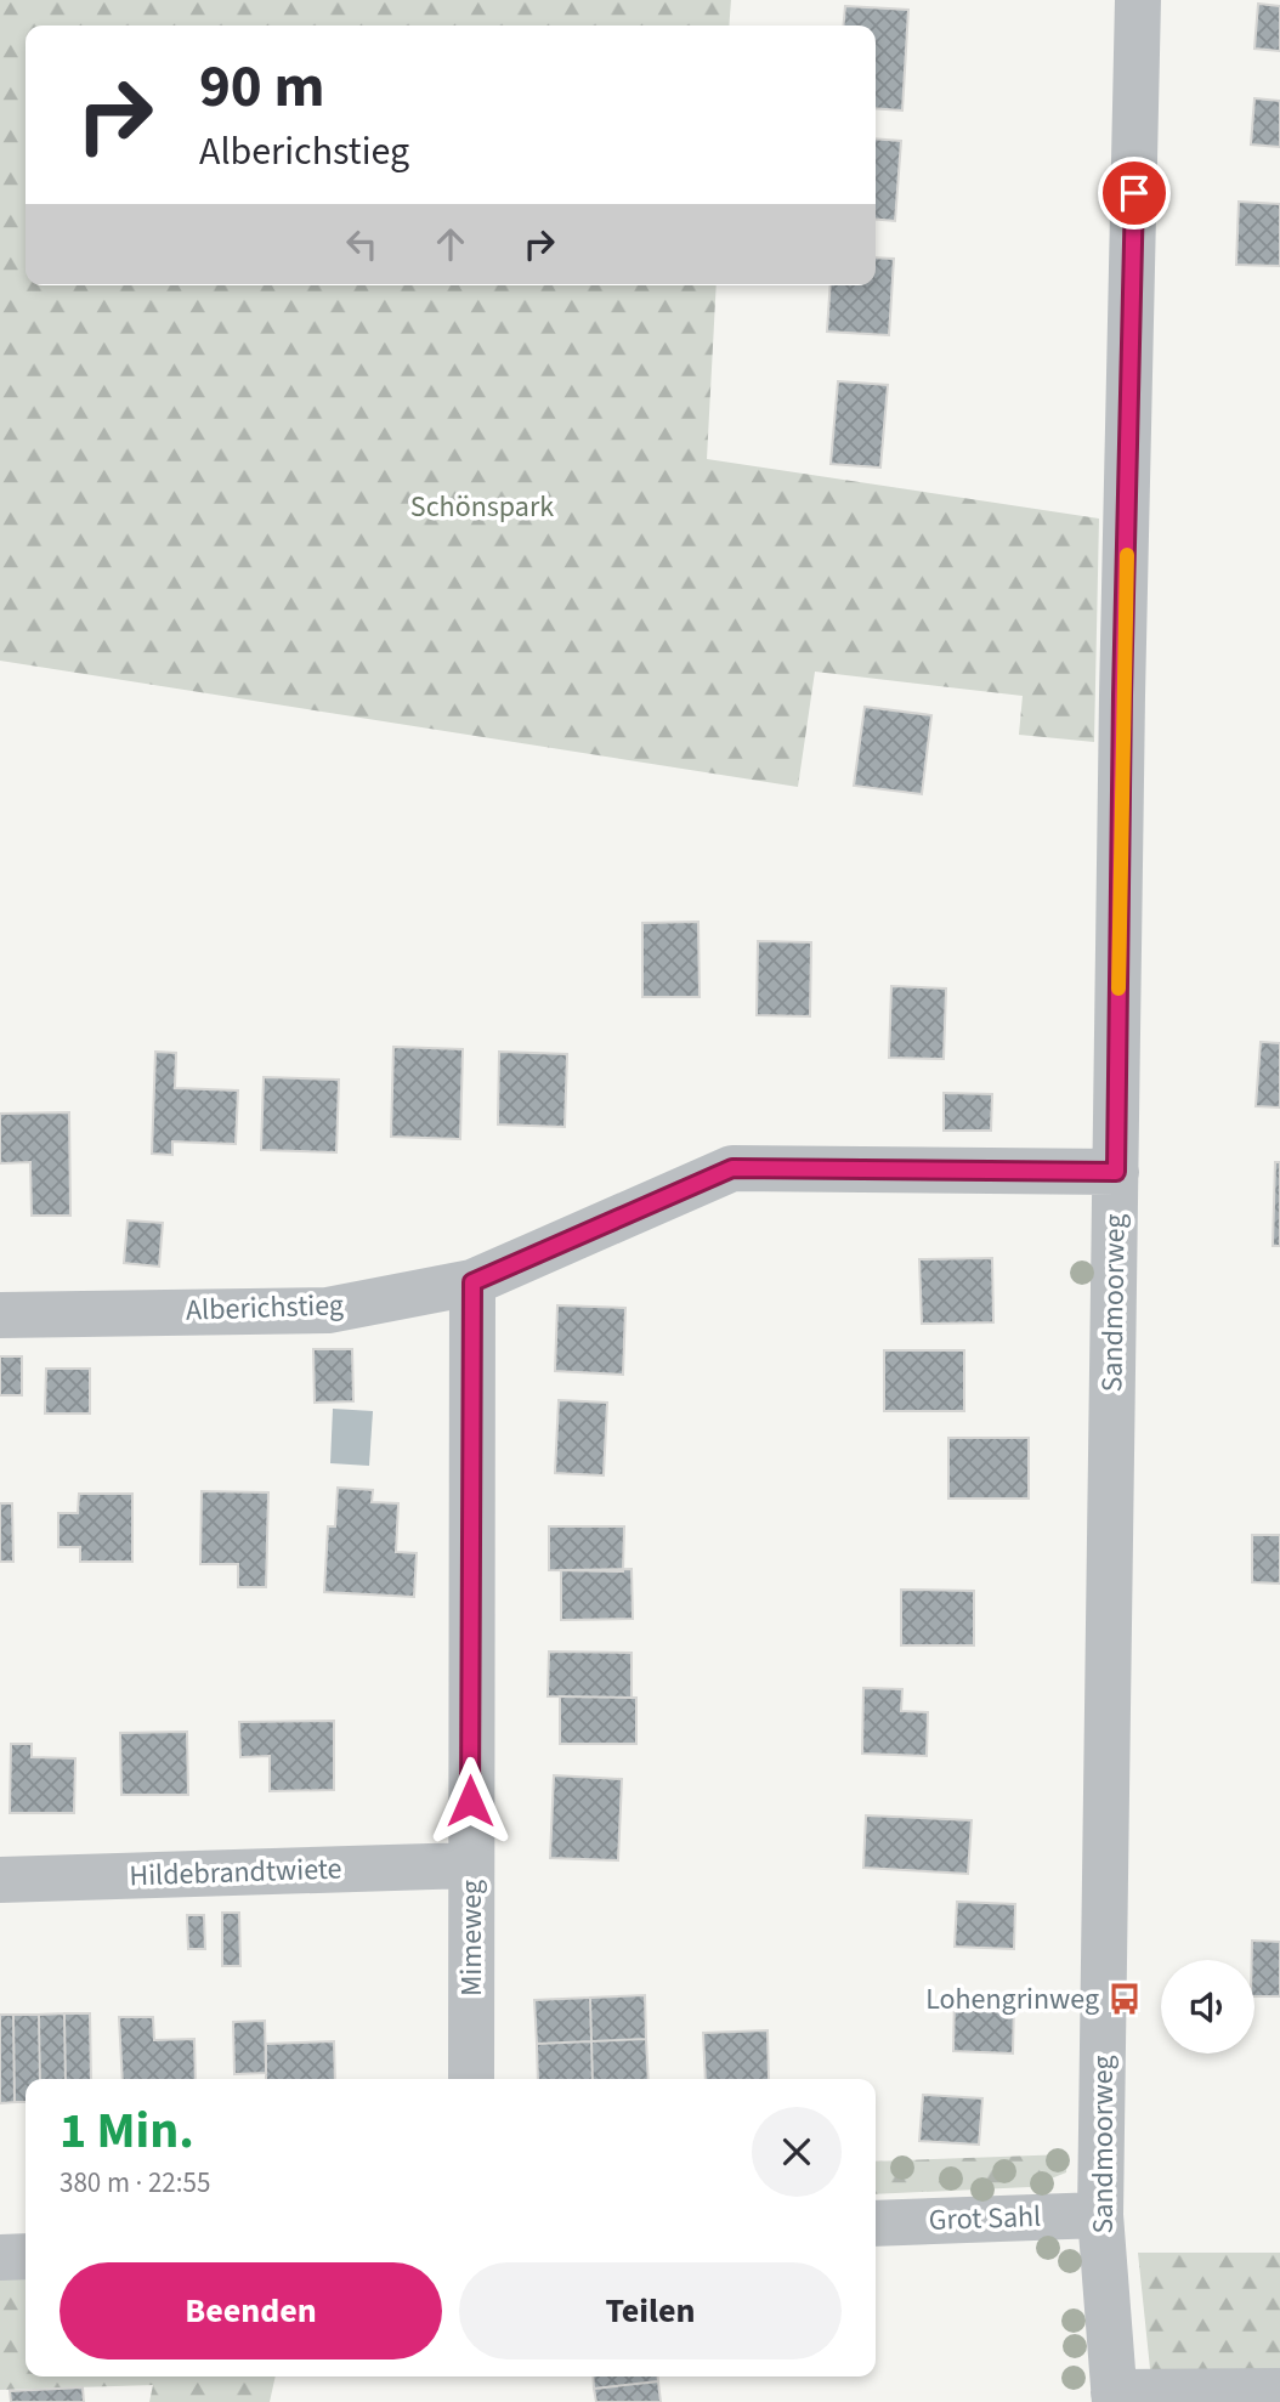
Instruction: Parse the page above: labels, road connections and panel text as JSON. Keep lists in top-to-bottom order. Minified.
{"streets":{"street":["Sandmoorweg","Alberichstieg","Hildebrandtwiete","Mimeweg","Grot Sahl"]},"crossings":[["Sandmoorweg","Alberichstieg"],["Sandmoorweg","Grot Sahl"],["Alberichstieg","Mimeweg"],["Hildebrandtwiete","Mimeweg"]],"parks":["Schönspark"],"places":{"bus stop":["Lohengrinweg"]},"page":{"turn":["90 m","Alberichstieg"],"heading":["1 Min.","380 m · 22:55"],"buttons":["Beenden","Teilen"]}}
